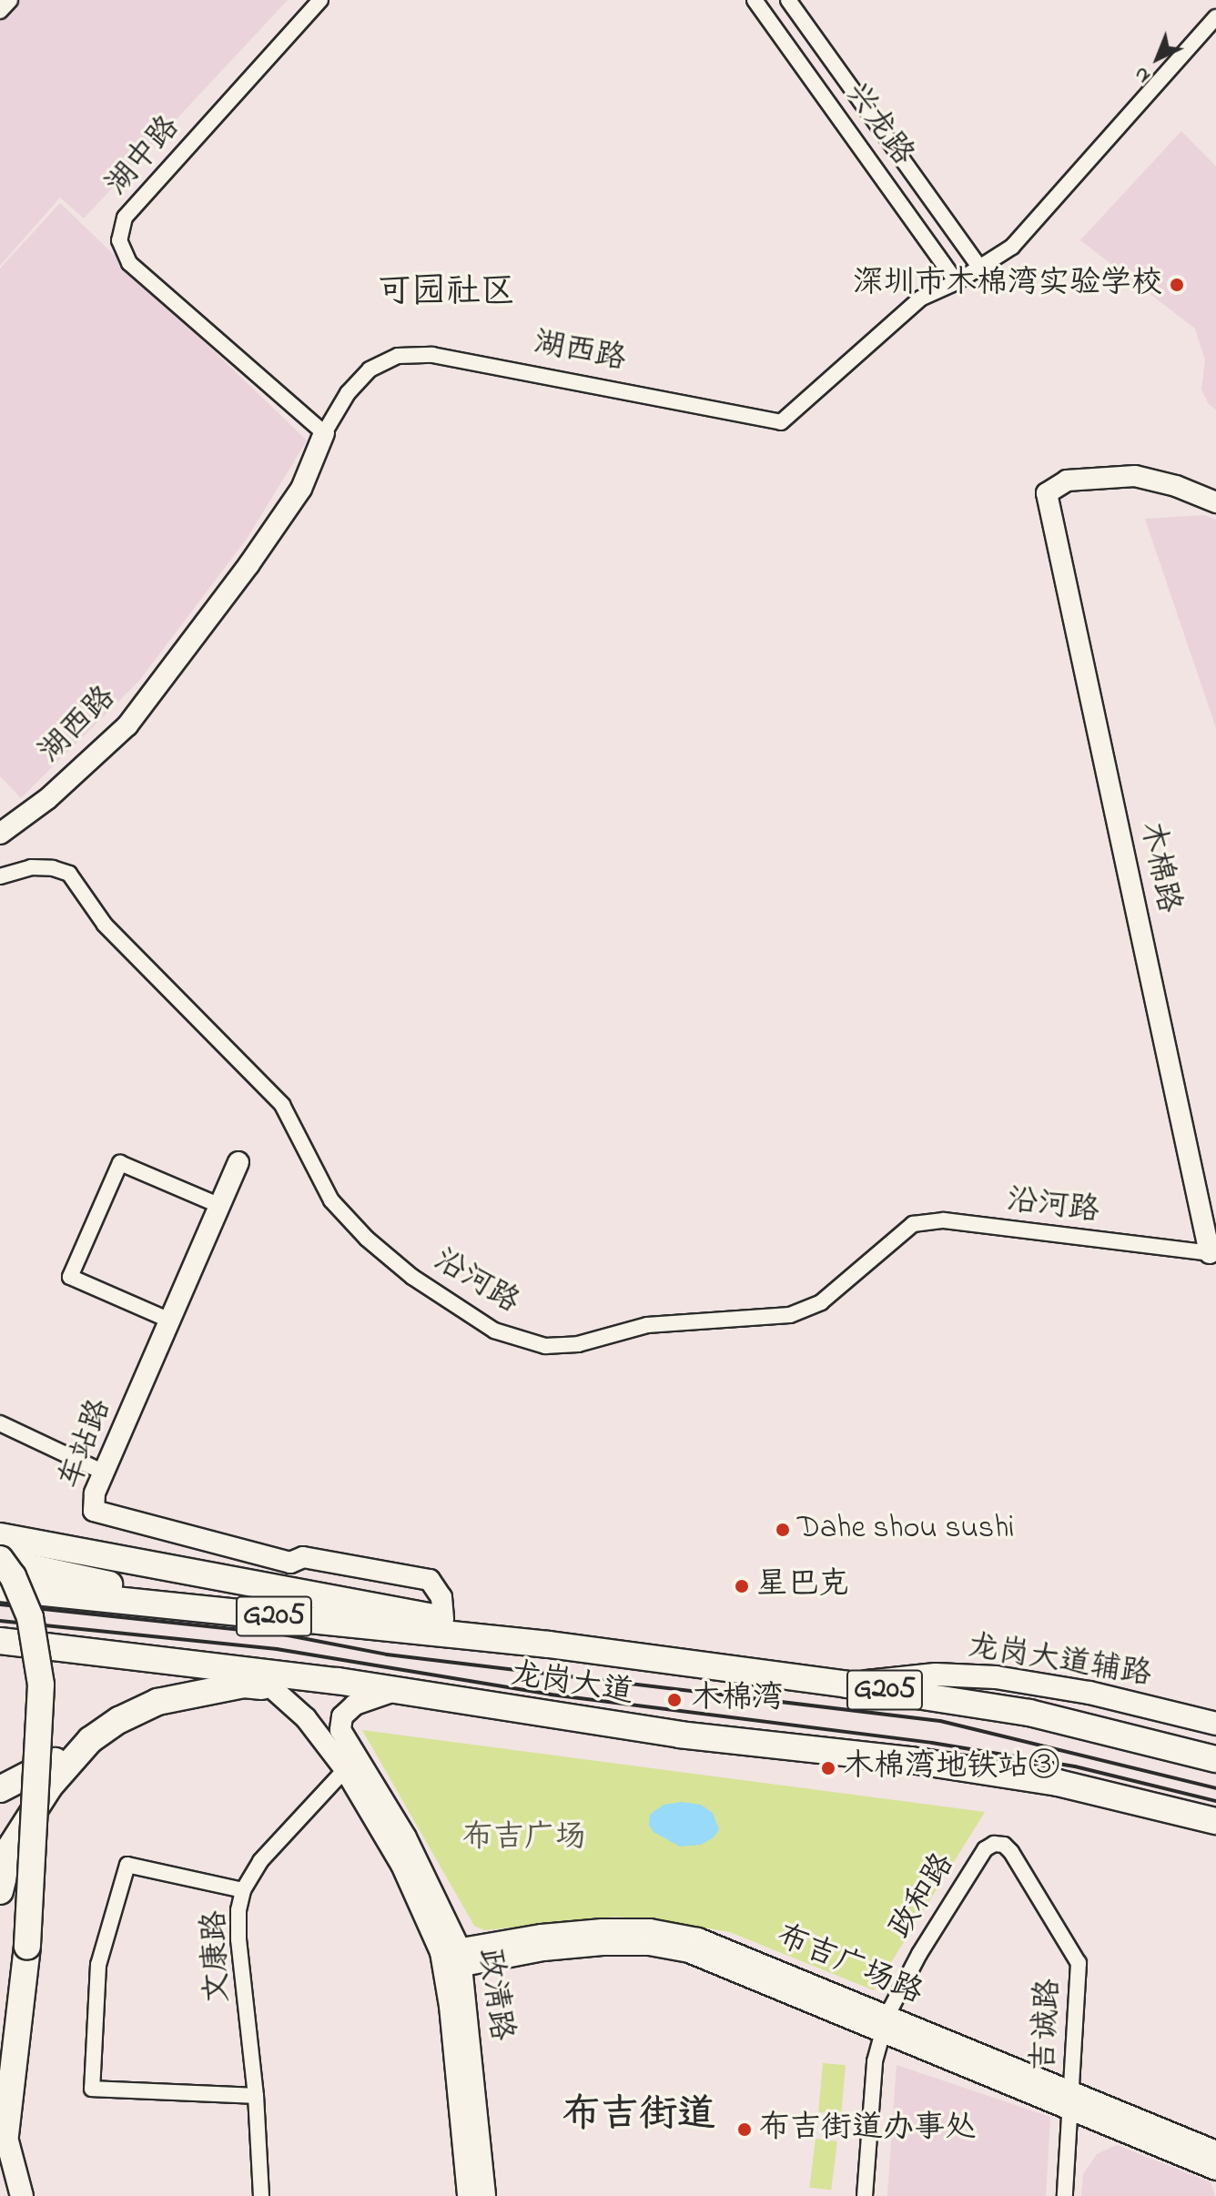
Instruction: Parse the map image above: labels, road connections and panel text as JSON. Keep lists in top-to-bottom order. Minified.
{"streets":{"highway":["G205","龙岗大道"],"main road":["龙岗大道辅路"],"street":["兴龙路","湖中路","湖西路","木棉路","沿河路","车站路","政和路","文康路","布吉广场路","政清路","吉诚路"]},"crossings":[["兴龙路","湖西路"],["湖中路","湖西路"],["木棉路","沿河路"],["龙岗大道辅路","龙岗大道"],["龙岗大道","政清路"],["政和路","布吉广场路"],["政和路","吉诚路"],["文康路","政清路"],["布吉广场路","政清路"],["布吉广场路","吉诚路"]],"districts":["可园社区","布吉街道"],"parks":["布吉广场"],"places":["深圳市木棉湾实验学校","Dahe shou sushi","星巴克","木棉湾","木棉湾地铁站③","布吉街道办事处"],"north":"bottom left"}
